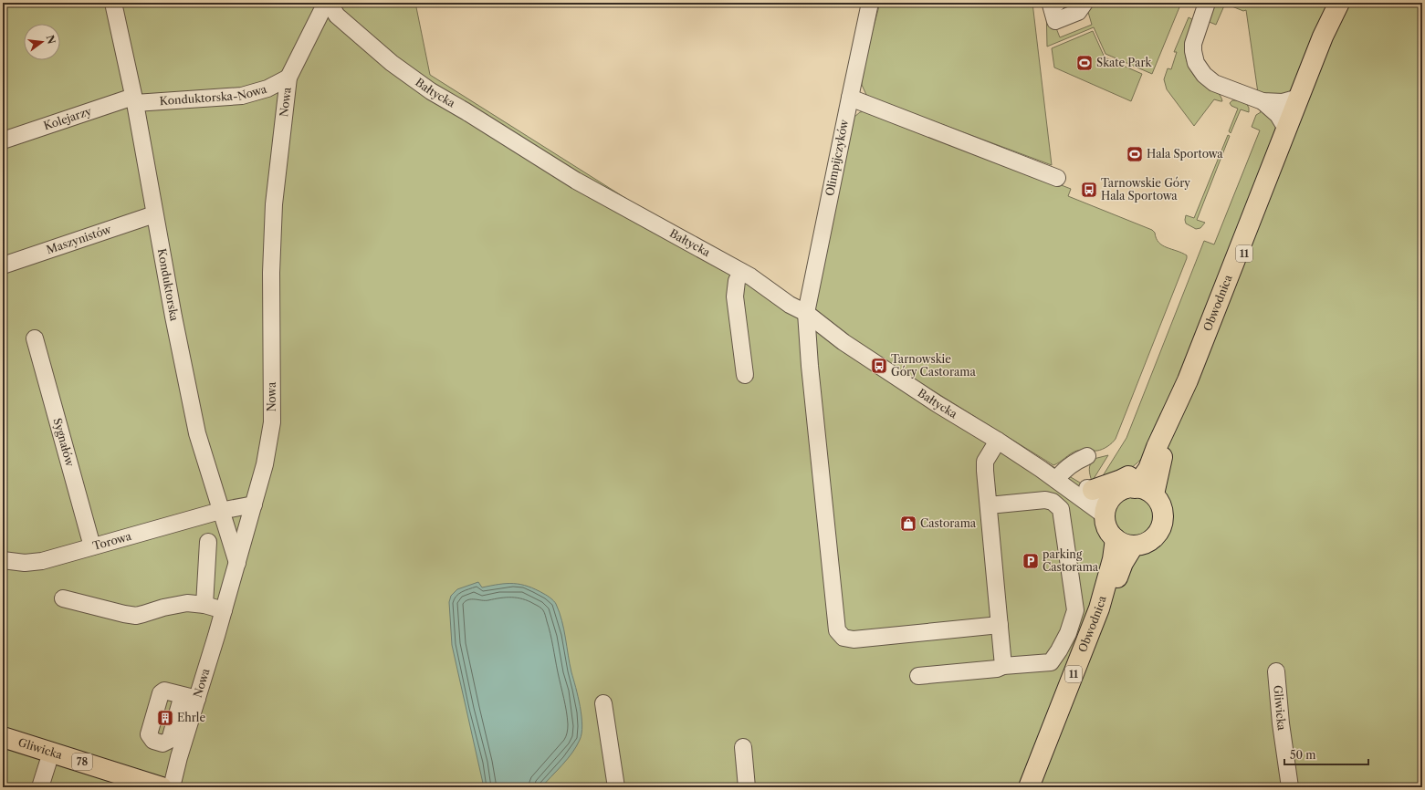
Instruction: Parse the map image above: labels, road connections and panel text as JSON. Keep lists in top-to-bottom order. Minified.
{"streets":{"main road":["11","Obwodnica","Gliwicka","78"],"street":["Bałtycka","Konduktorska-Nowa","Nowa","Kolejarzy","Olimpijczyków","Maszynistów","Konduktorska","Sygnałów","Torowa"]},"crossings":[["Bałtycka","Nowa"],["Bałtycka","Olimpijczyków"],["Bałtycka","Obwodnica"],["Konduktorska-Nowa","Nowa"],["Konduktorska-Nowa","Kolejarzy"],["Konduktorska-Nowa","Konduktorska"],["Nowa","Konduktorska"],["Nowa","Torowa"],["Kolejarzy","Konduktorska"],["Maszynistów","Konduktorska"],["Konduktorska","Torowa"],["Sygnałów","Torowa"]],"places":{"sports":["Skate Park","Hala Sportowa"],"bus stop":["Tarnowskie Góry Hala Sportowa","Tarnowskie Góry Castorama"],"shop":["Castorama"],"parking":["parking Castorama"],"building":["Ehrle"]},"scale_bar":"50 m","north":"right"}
